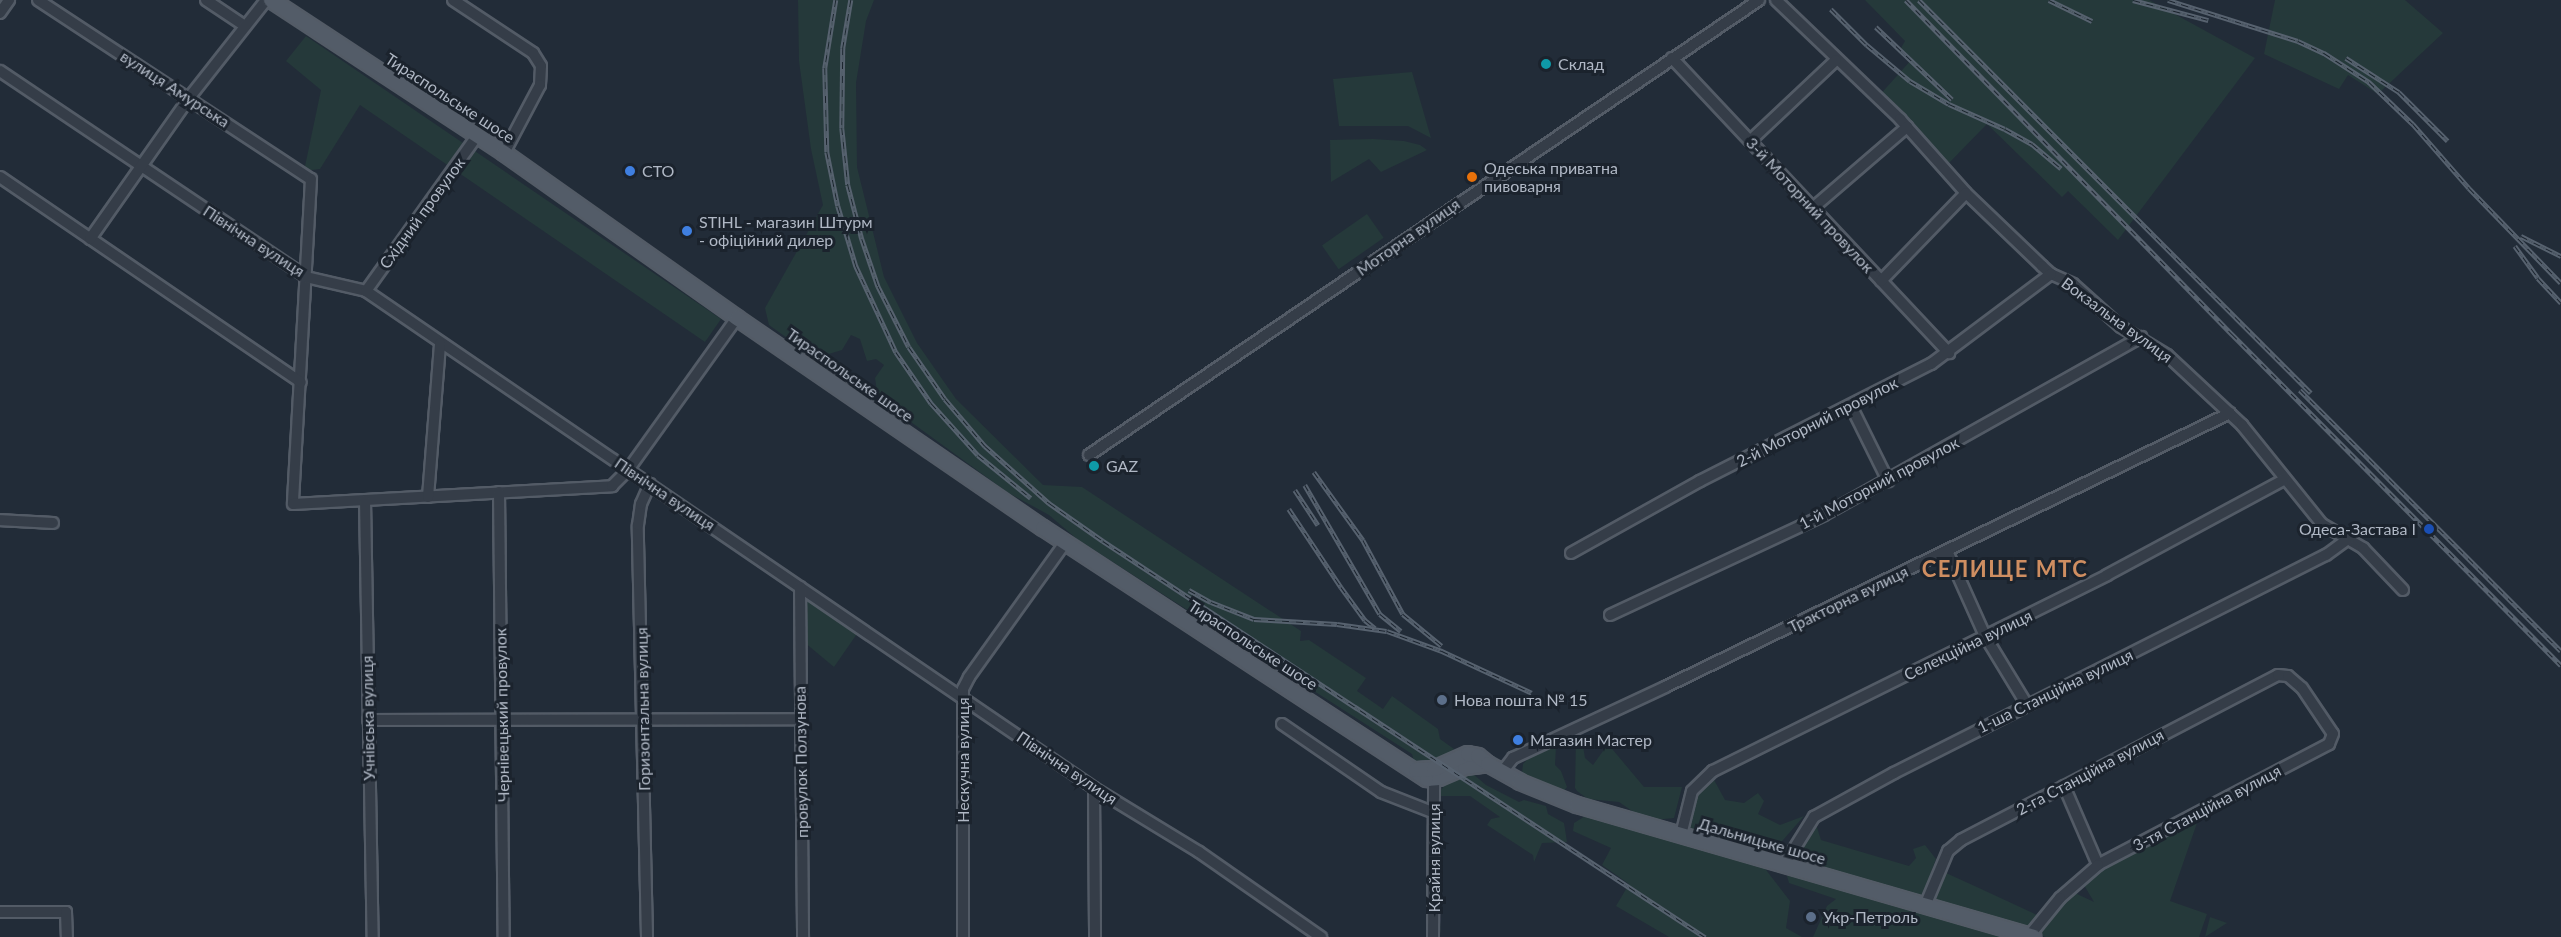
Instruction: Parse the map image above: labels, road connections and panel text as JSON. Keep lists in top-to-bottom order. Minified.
{"streets":{"main road":["Тираспольське шосе","Дальницьке шосе"],"street":["вулиця Амурська","3-й Моторний провулок","Східний провулок","Моторна вулиця","Північна вулиця","Вокзальна вулиця","2-й Моторний провулок","1-й Моторний провулок","Тракторна вулиця","Селекційна вулиця","1-ша Станційна вулиця","Горизонтальна вулиця","Чернівецький провулок","Учнівська вулиця","Нескучна вулиця","провулок Ползунова","2-га Станційна вулиця","3-тя Станційна вулиця","Крайня вулиця"]},"crossings":[["вулиця Амурська","Північна вулиця"],["Тираспольське шосе","Східний провулок"],["Тираспольське шосе","Нескучна вулиця"],["Тираспольське шосе","Дальницьке шосе"],["Тираспольське шосе","Крайня вулиця"],["3-й Моторний провулок","Моторна вулиця"],["3-й Моторний провулок","2-й Моторний провулок"],["Східний провулок","Північна вулиця"],["Північна вулиця","Горизонтальна вулиця"],["Північна вулиця","Нескучна вулиця"],["Північна вулиця","провулок Ползунова"],["Вокзальна вулиця","2-й Моторний провулок"],["Вокзальна вулиця","1-й Моторний провулок"],["Вокзальна вулиця","Тракторна вулиця"],["Вокзальна вулиця","Селекційна вулиця"],["Вокзальна вулиця","1-ша Станційна вулиця"],["Тракторна вулиця","Дальницьке шосе"],["Селекційна вулиця","Дальницьке шосе"],["1-ша Станційна вулиця","Дальницьке шосе"],["2-га Станційна вулиця","3-тя Станційна вулиця"],["2-га Станційна вулиця","Дальницьке шосе"],["3-тя Станційна вулиця","Дальницьке шосе"],["Дальницьке шосе","Крайня вулиця"]],"districts":["CЕЛИЩЕ МТС"],"places":["Склад","СТО","Одеська приватна пивоварня","STIHL - магазин Штурм - офіційний дилер","GAZ","Одеса-Застава I","Нова пошта № 15","Магазин Мастер","Укр-Петроль"]}
